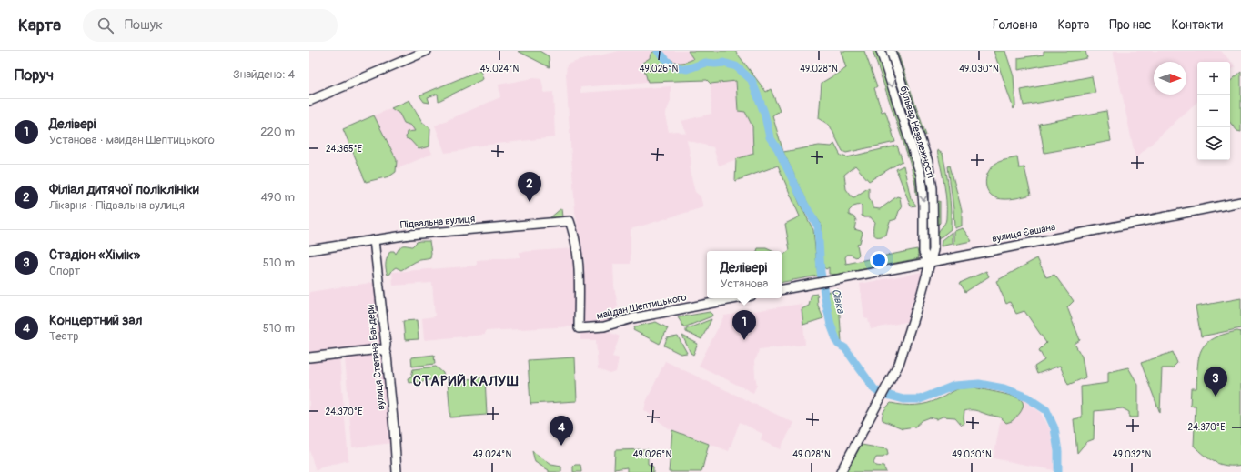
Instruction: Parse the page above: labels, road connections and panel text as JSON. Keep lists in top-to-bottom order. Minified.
{"streets":{"main road":["бульвар Незалежності","Підвальна вулиця","вулиця Євшана","майдан Шептицького","вулиця Степана Бандери"]},"crossings":[["бульвар Незалежності","вулиця Євшана"],["Підвальна вулиця","майдан Шептицького"],["Підвальна вулиця","вулиця Степана Бандери"]],"districts":["СТАРИЙ КАЛУШ"],"water":["Сівка"],"north":"right","page":{"header":"Карта","search":"Пошук","nav":["Головна","Карта","Про нас","Контакти"],"heading":["Поруч","Знайдено: 4"],"map_buttons":["+","−"],"list":[{"mark":"1","name":"Делівері","note":"Установа · майдан Шептицького","value":"220 m"},{"mark":"2","name":"Філіал дитячої поліклініки","note":"Лікарня · Підвальна вулиця","value":"490 m"},{"mark":"3","name":"Стадіон «Хімік»","note":"Спорт","value":"510 m"},{"mark":"4","name":"Концертний зал","note":"Театр","value":"510 m"}],"pins":["2","1","3","4"],"popup":["Делівері","Установа"]},"coordinates":["49.024°N","49.026°N","49.028°N","49.030°N","24.365°E","24.370°E","49.032°N"]}
